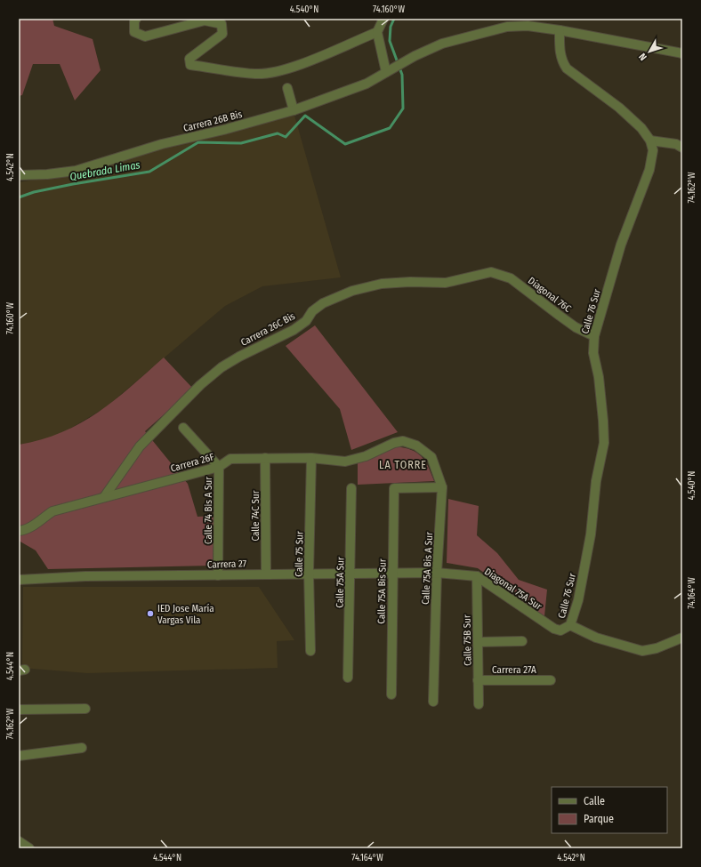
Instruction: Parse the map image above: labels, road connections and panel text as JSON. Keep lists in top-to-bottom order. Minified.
{"streets":{"street":["Carrera 26B Bis","Diagonal 76C","Calle 76 Sur","Carrera 26C Bis","Carrera 26F","Calle 74 Bis A Sur","Calle 74C Sur","Calle 75 Sur","Carrera 27","Calle 75A Bis A Sur","Calle 75A Sur","Diagonal 75A Sur","Calle 75A Bis Sur","Calle 75B Sur","Carrera 27A"]},"crossings":[["Diagonal 76C","Calle 76 Sur"],["Diagonal 76C","Carrera 26C Bis"],["Calle 76 Sur","Diagonal 75A Sur"],["Carrera 26C Bis","Carrera 26F"],["Carrera 26F","Calle 74 Bis A Sur"],["Carrera 26F","Calle 74C Sur"],["Carrera 26F","Calle 75 Sur"],["Carrera 26F","Calle 75A Bis A Sur"],["Calle 74 Bis A Sur","Carrera 27"],["Calle 74C Sur","Carrera 27"],["Calle 75 Sur","Carrera 27"],["Carrera 27","Calle 75A Bis A Sur"],["Carrera 27","Calle 75A Sur"],["Carrera 27","Diagonal 75A Sur"],["Carrera 27","Calle 75A Bis Sur"],["Calle 75A Bis A Sur","Diagonal 75A Sur"],["Calle 75A Bis A Sur","Calle 75A Bis Sur"],["Diagonal 75A Sur","Calle 75B Sur"],["Calle 75B Sur","Carrera 27A"]],"districts":["LA TORRE"],"water":["Quebrada Limas"],"places":["IED Jose María Vargas Vila"],"legend":["Calle","Parque"],"north":"bottom left","coordinates":["4.540°N","74.160°W","4.542°N","74.162°W","74.164°W","4.544°N"]}
